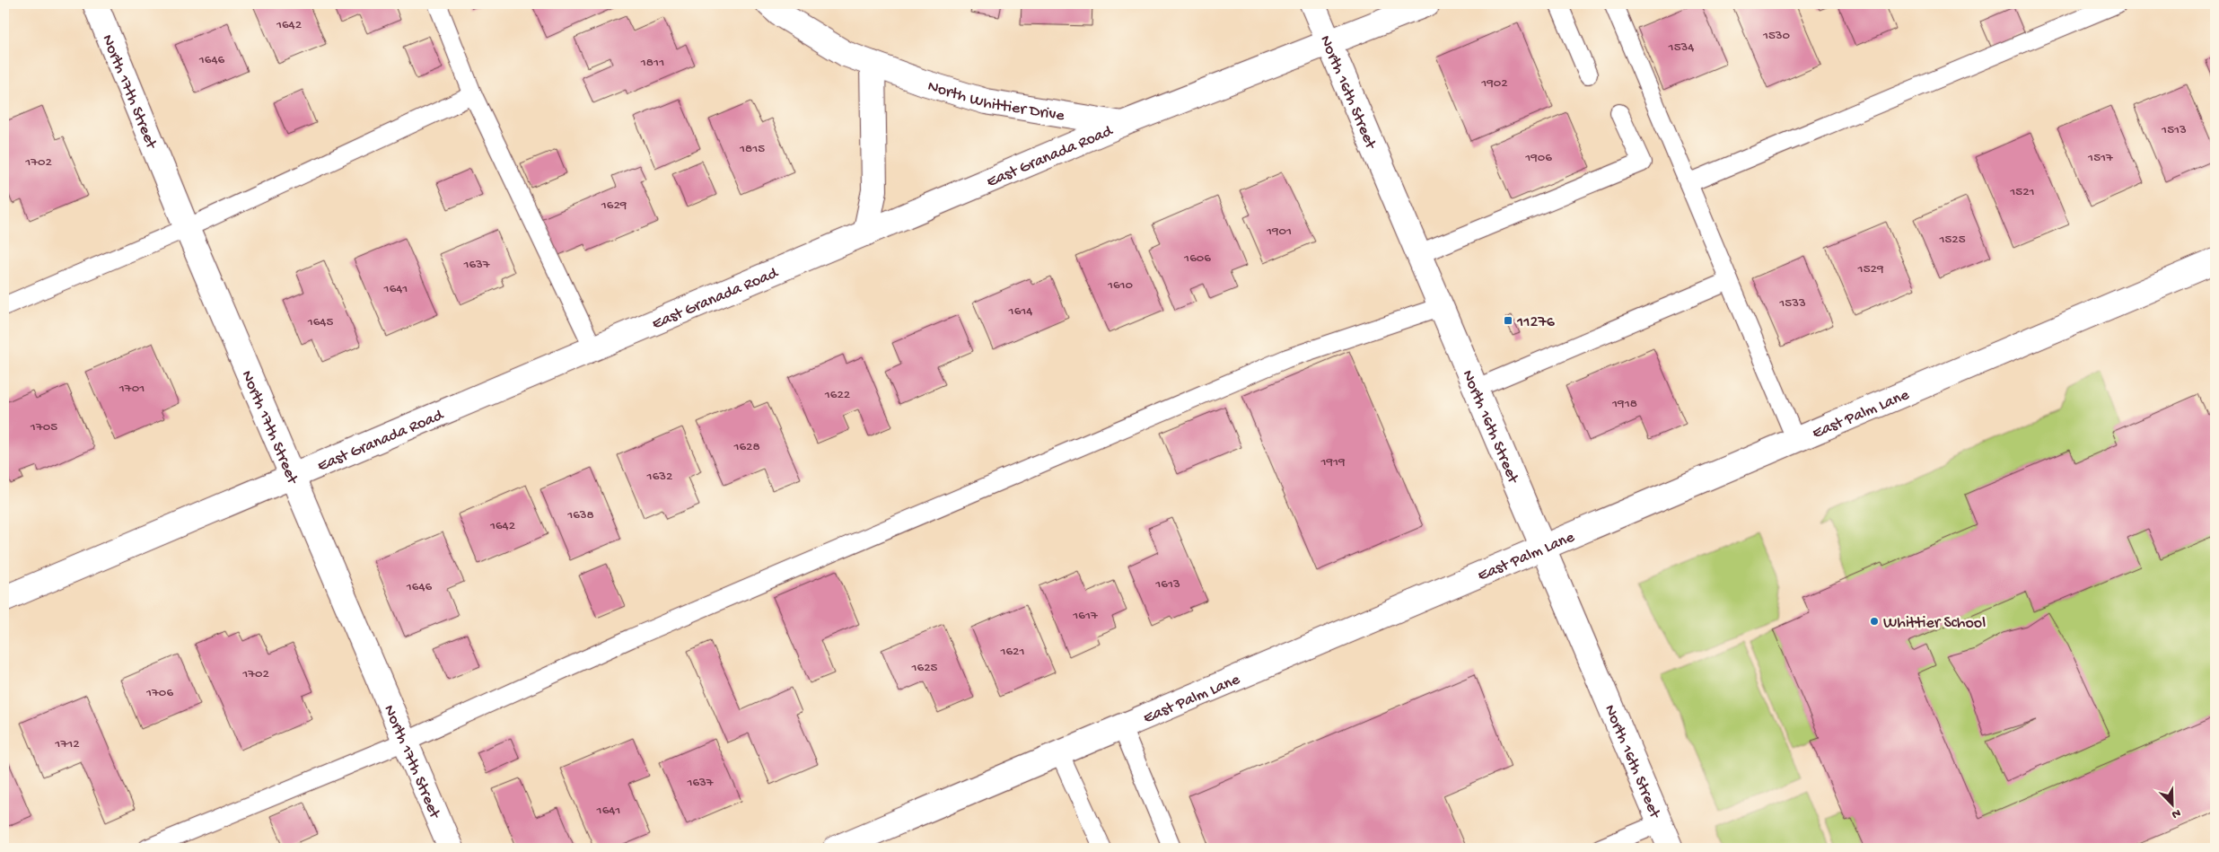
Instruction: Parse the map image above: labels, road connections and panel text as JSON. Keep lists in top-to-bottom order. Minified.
{"streets":{"street":["North 17th Street","North 16th Street","North Whittier Drive","East Granada Road","East Palm Lane"]},"crossings":[["North 17th Street","East Granada Road"],["North 16th Street","East Granada Road"],["North 16th Street","East Palm Lane"],["North Whittier Drive","East Granada Road"]],"places":{"transit":["11276"],"other":["Whittier School"]},"house_numbers":["1642","1530","1534","1646","1811","1902","1513","1815","1906","1517","1702","1521","1629","1901","1525","1606","1637","1529","1610","1641","1533","1614","1645","1701","1622","1918","1705","1628","1919","1632","1638","1642","1613","1646","1617","1621","1625","1702","1706","1712","1637","1641"],"north":"bottom right"}
